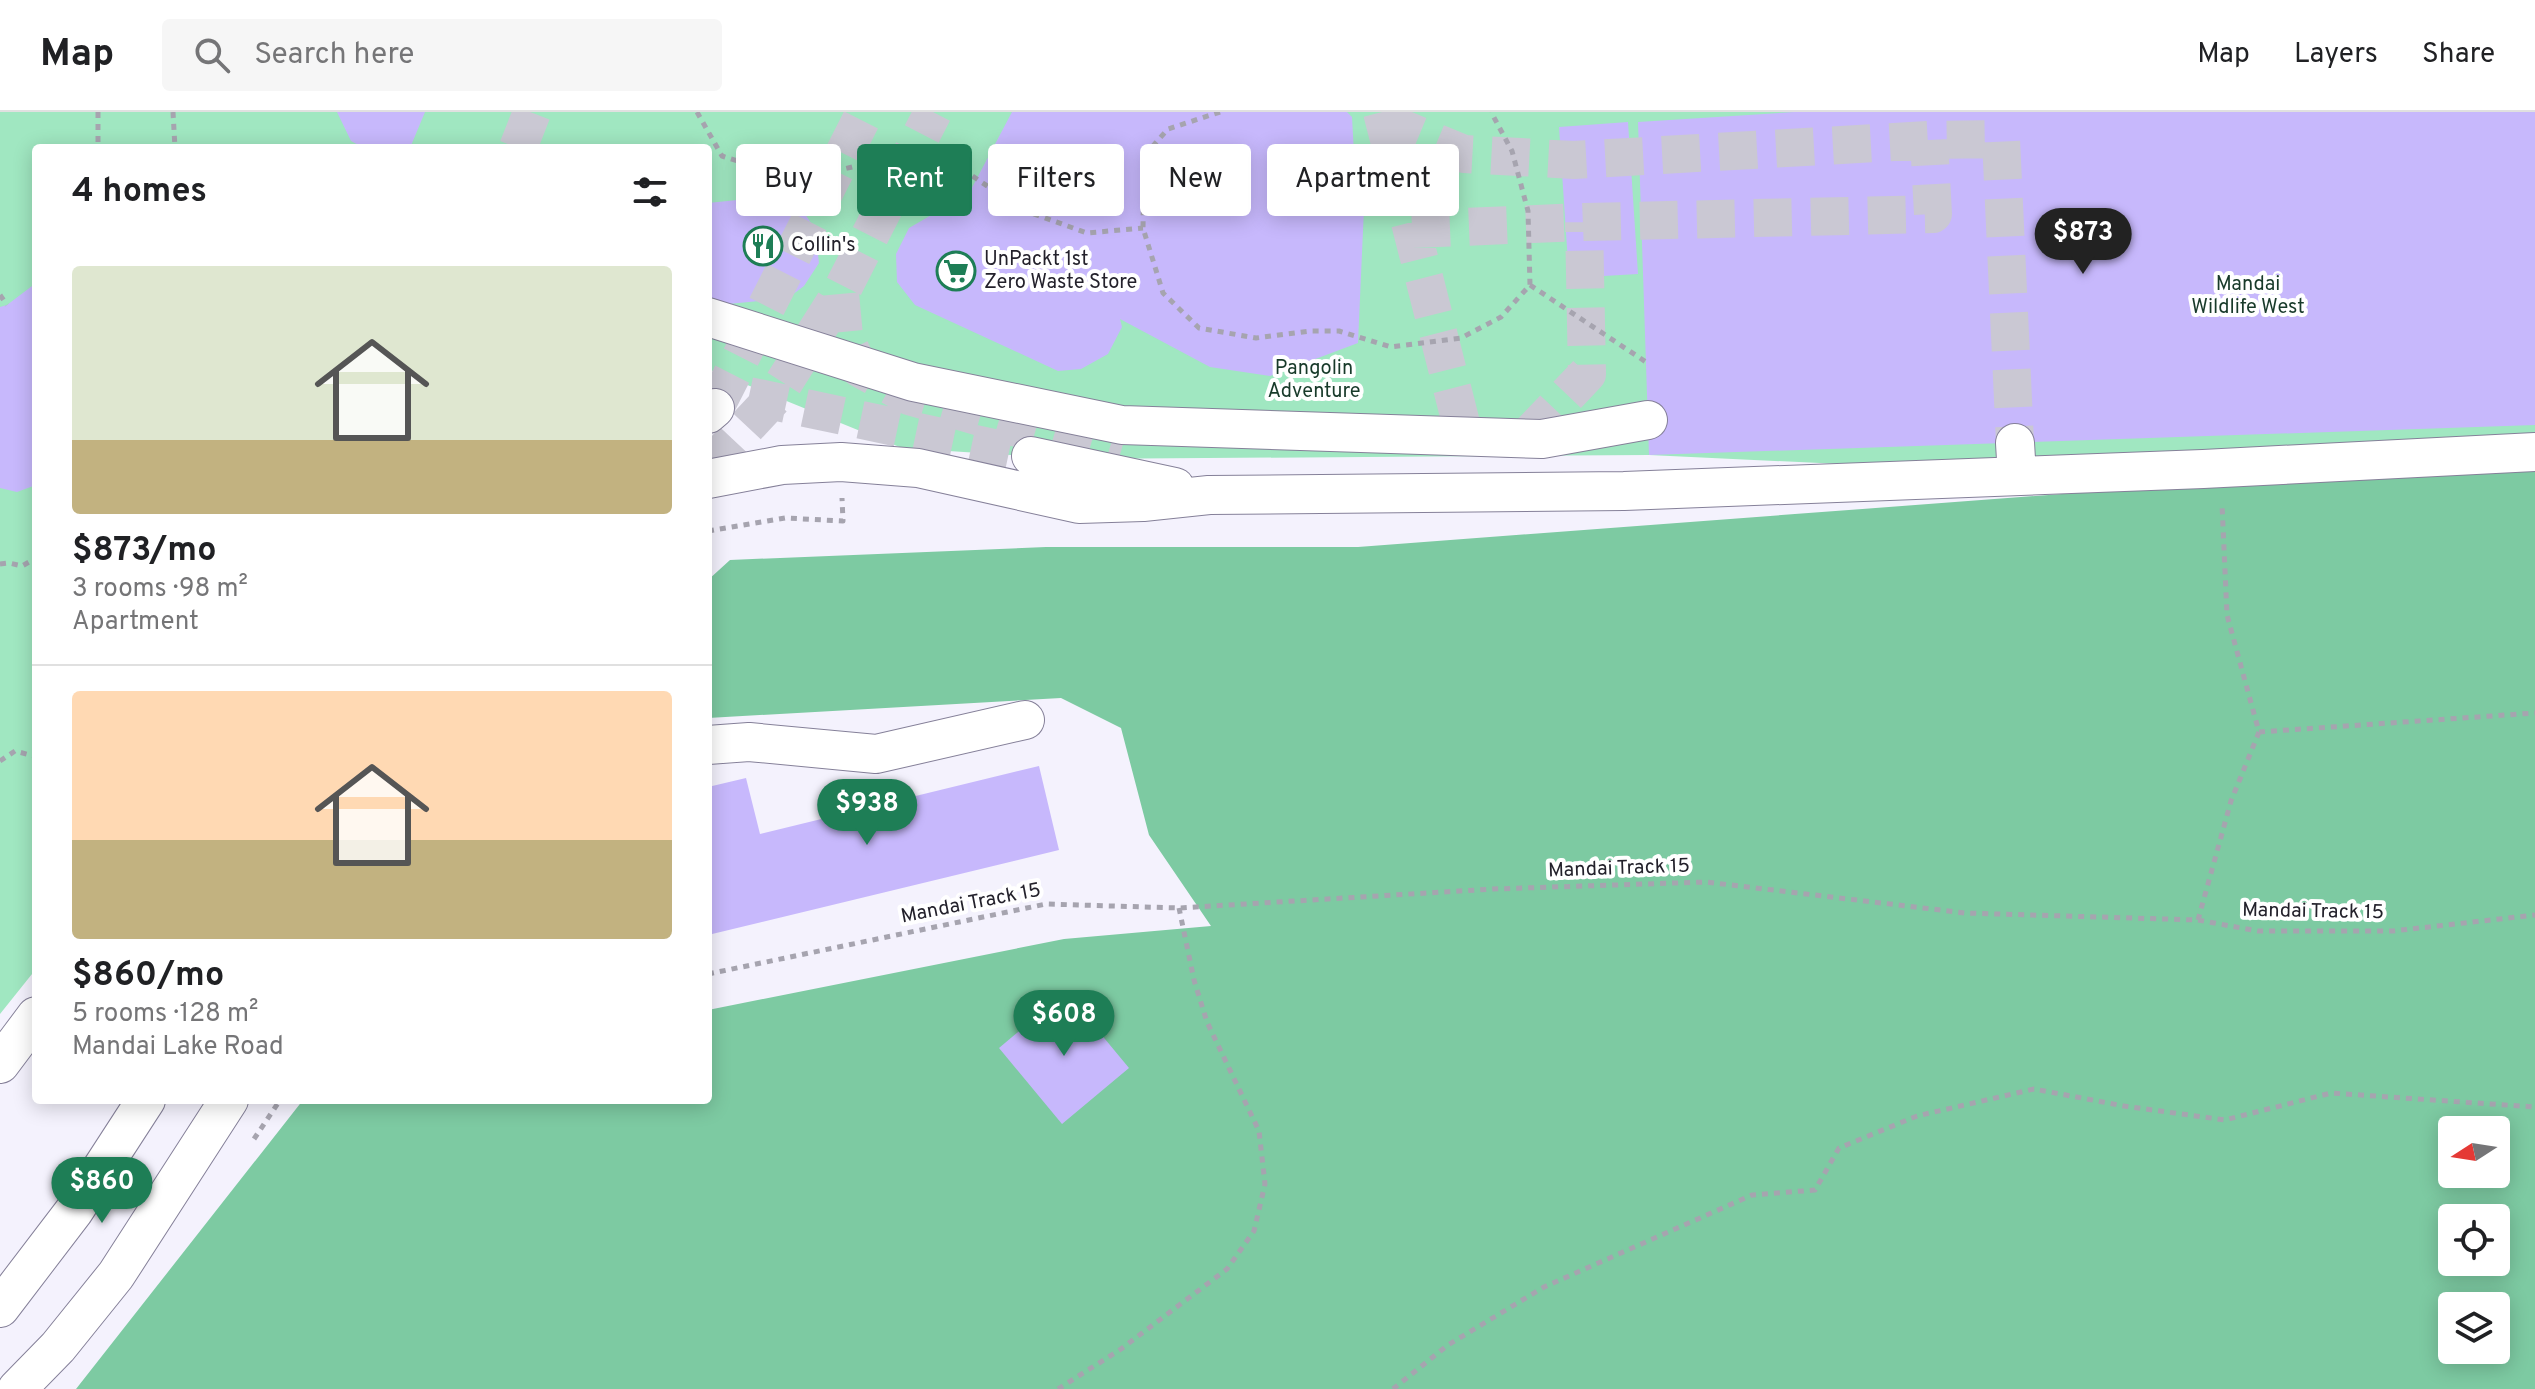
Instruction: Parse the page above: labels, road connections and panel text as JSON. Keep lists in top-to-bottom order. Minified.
{"streets":{"path":["Mandai Track 15"]},"parks":["Mandai Wildlife West","Pangolin Adventure"],"places":{"restaurant":["Collin's"],"supermarket":["UnPackt 1st Zero Waste Store"]},"north":"left","page":{"header":"Map","search":"Search here","nav":["Map","Layers","Share"],"chip":["Buy","Rent","Filters","New","Apartment"],"heading":"4 homes","price":["$873","$938","$608","$860"],"list":[{"name":"$873/mo","note":"3 rooms · 98 m² · Apartment"},{"name":"$860/mo","note":"5 rooms · 128 m² · Mandai Lake Road"}]}}
